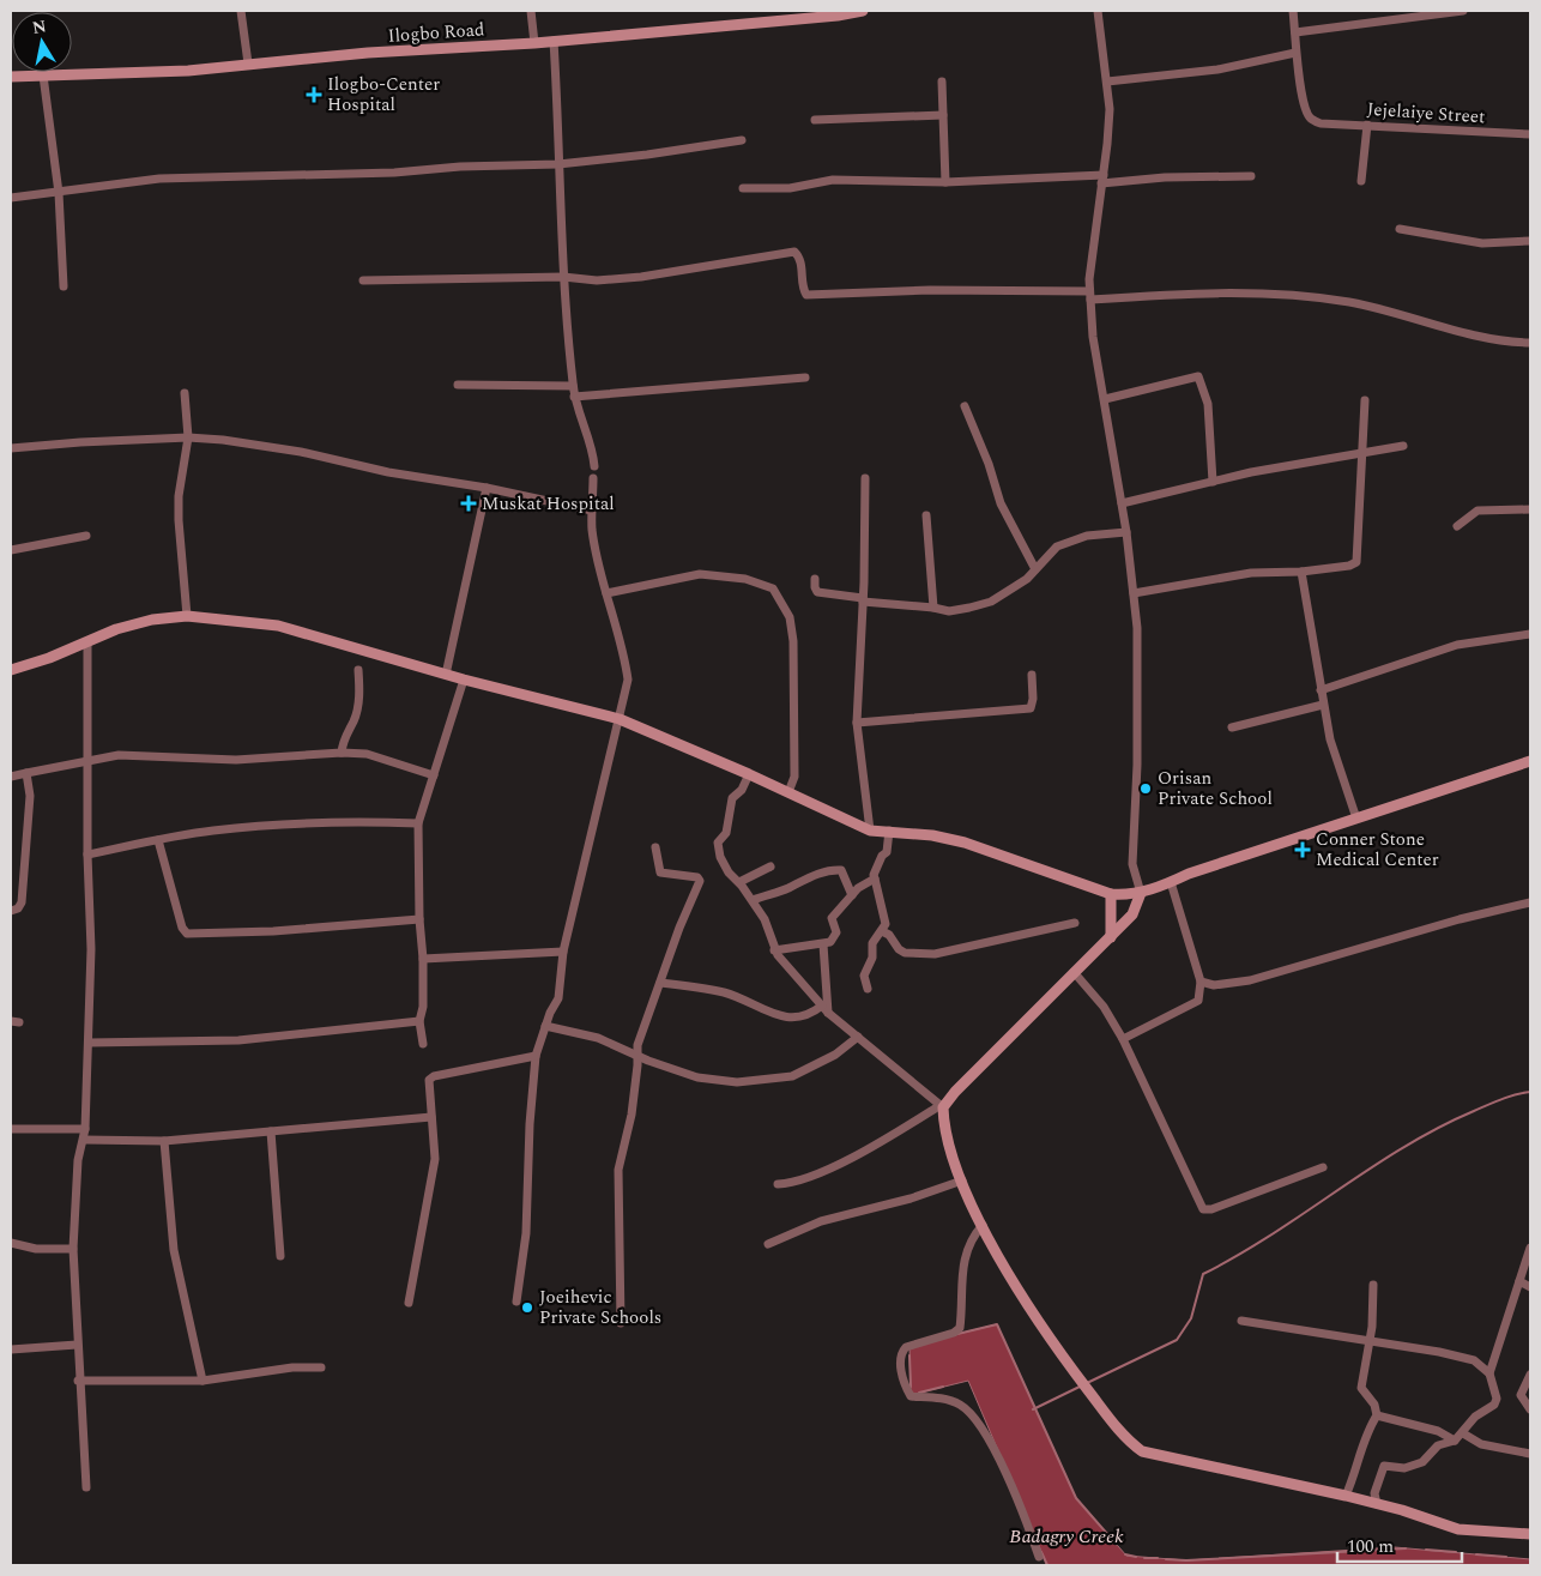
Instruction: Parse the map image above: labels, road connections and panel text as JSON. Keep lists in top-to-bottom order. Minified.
{"streets":{"main road":["Ilogbo Road"],"street":["Jejelaiye Street"]},"water":["Badagry Creek"],"places":{"health":["Ilogbo-Center Hospital","Muskat Hospital","Conner Stone Medical Center"],"other":["Orisan Private School","Joeihevic Private Schools"]},"scale_bar":"100 m","north":"top"}
